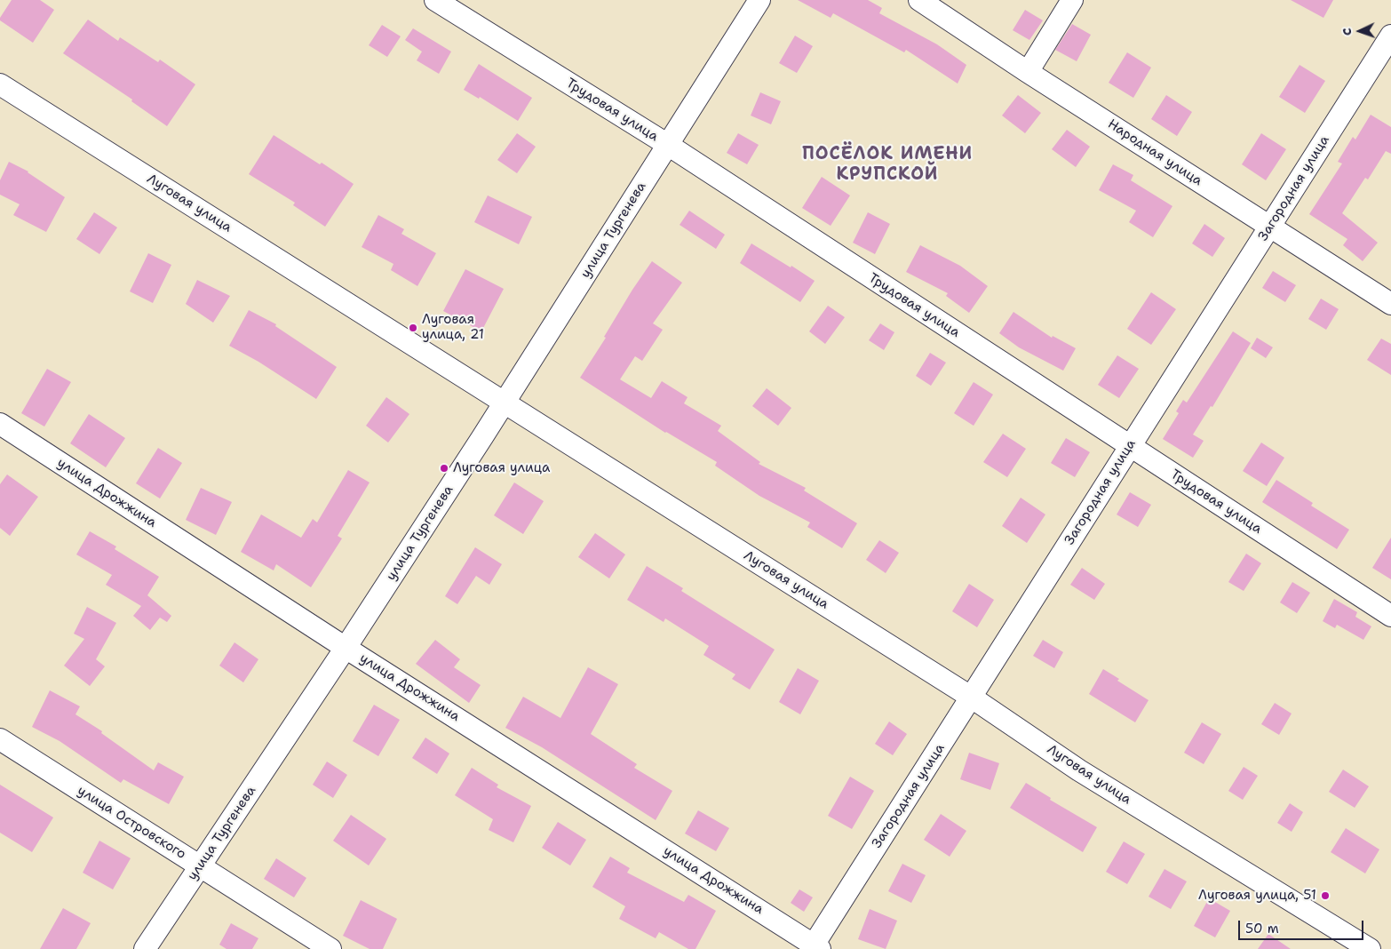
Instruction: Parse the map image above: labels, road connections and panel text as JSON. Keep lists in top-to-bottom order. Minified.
{"streets":{"street":["Трудовая улица","Народная улица","Загородная улица","Луговая улица","улица Тургенева","улица Дрожжина","улица Островского"]},"crossings":[["Трудовая улица","Загородная улица"],["Трудовая улица","улица Тургенева"],["Народная улица","Загородная улица"],["Загородная улица","Луговая улица"],["Загородная улица","улица Дрожжина"],["Луговая улица","улица Тургенева"],["улица Тургенева","улица Дрожжина"],["улица Тургенева","улица Островского"]],"districts":["ПОСЁЛОК ИМЕНИ КРУПСКОЙ"],"places":["Луговая улица, 21","Луговая улица","Луговая улица, 51"],"scale_bar":"50 m","north":"left"}
